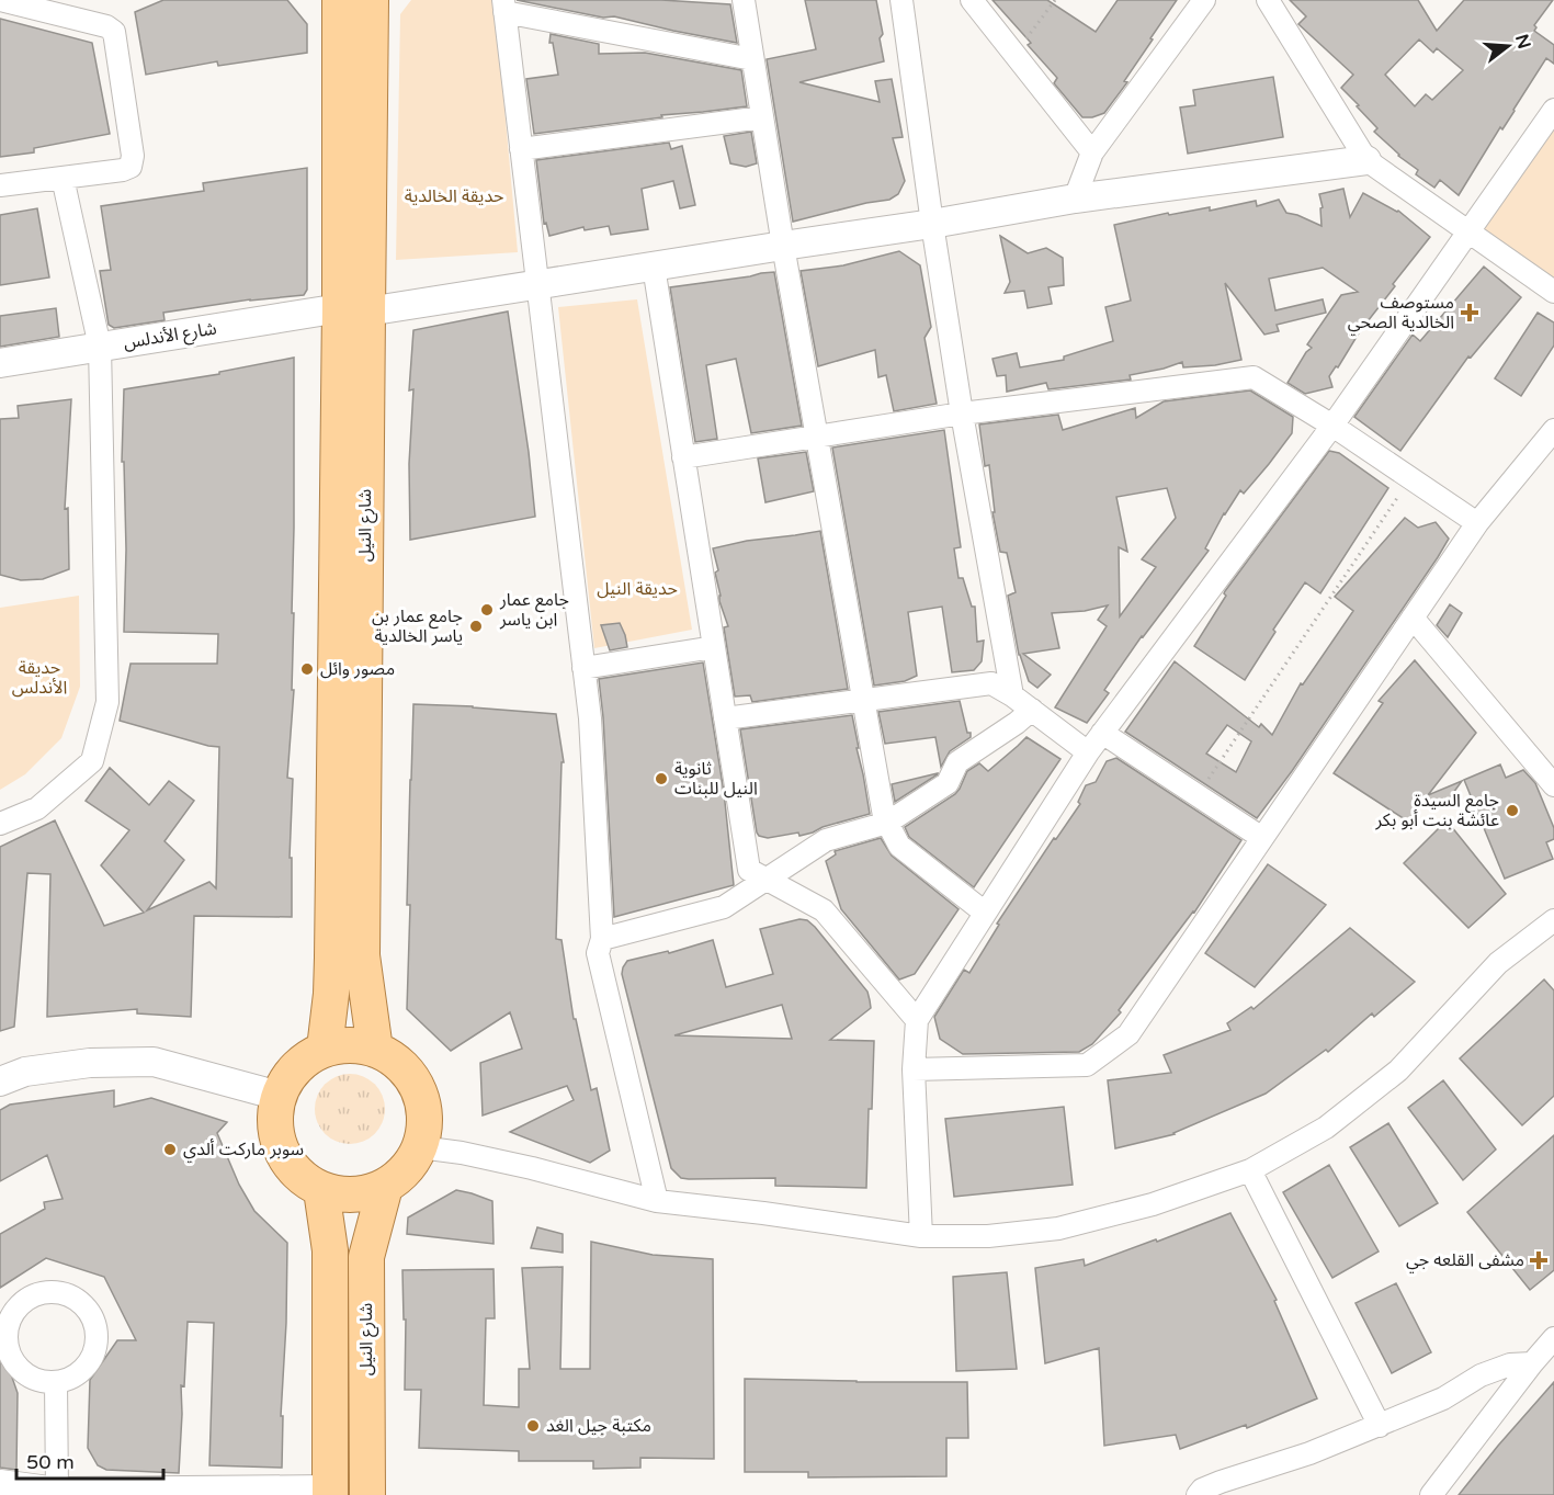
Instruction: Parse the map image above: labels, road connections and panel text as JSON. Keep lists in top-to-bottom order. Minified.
{"streets":{"main road":["شارع النيل"],"street":["شارع الأندلس"]},"crossings":[["شارع الأندلس","شارع النيل"]],"parks":["حديقة الخالدية","حديقة النيل","حديقة الأندلس"],"places":{"health":["مستوصف الخالدية الصحي","مشفى القلعه جي"],"other":["جامع عمار ابن ياسر","جامع عمار بن ياسر الخالدية","مصور وائل","ثانوية النيل للبنات","جامع السيدة عائشة بنت أبو بكر","سوبر ماركت ألدي","مكتبة جيل الغد"]},"scale_bar":"50 m","north":"right"}
